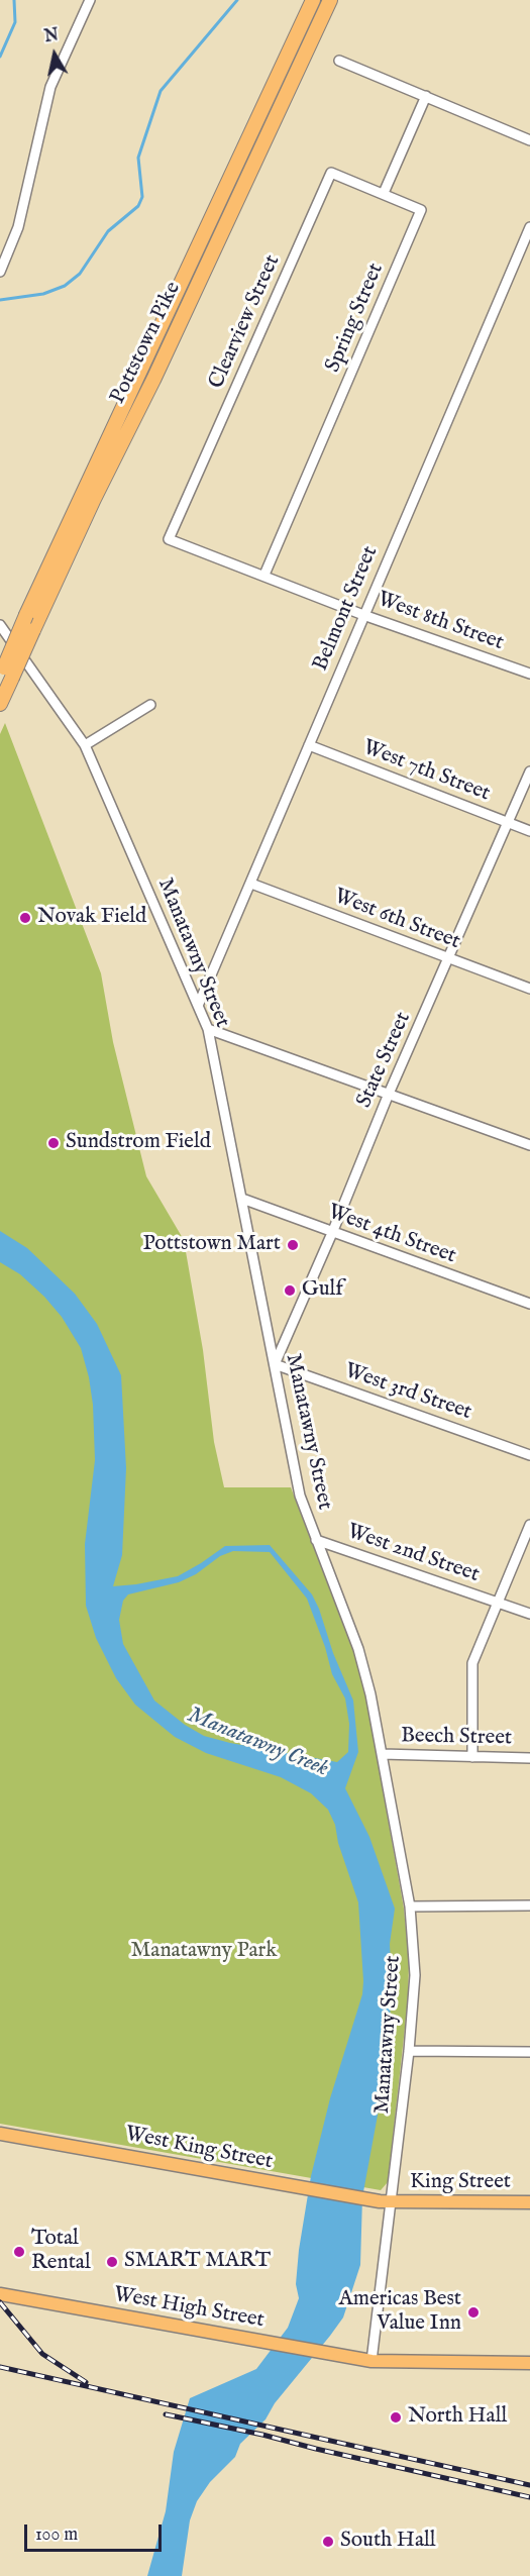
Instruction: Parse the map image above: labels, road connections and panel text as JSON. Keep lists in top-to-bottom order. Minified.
{"streets":{"highway":["Pottstown Pike"],"main road":["West King Street","King Street","West High Street"],"street":["Spring Street","Clearview Street","Belmont Street","West 8th Street","West 7th Street","West 6th Street","Manatawny Street","State Street","West 4th Street","West 3rd Street","West 2nd Street","Beech Street"]},"crossings":[["Spring Street","Clearview Street"],["Spring Street","West 8th Street"],["Clearview Street","West 8th Street"],["Belmont Street","West 8th Street"],["Belmont Street","West 7th Street"],["Belmont Street","West 6th Street"],["Belmont Street","Manatawny Street"],["West 7th Street","State Street"],["West 6th Street","State Street"],["Manatawny Street","State Street"],["Manatawny Street","West 4th Street"],["Manatawny Street","West 3rd Street"],["Manatawny Street","West 2nd Street"],["Manatawny Street","Beech Street"],["Manatawny Street","West King Street"],["Manatawny Street","King Street"],["Manatawny Street","West High Street"],["State Street","West 4th Street"],["State Street","West 3rd Street"],["West King Street","King Street"]],"water":["Manatawny Creek"],"parks":["Manatawny Park"],"places":["Novak Field","Sundstrom Field","Pottstown Mart","Gulf","Total Rental","SMART MART","Americas Best Value Inn","North Hall","South Hall"],"scale_bar":"100 m","north":"top"}
